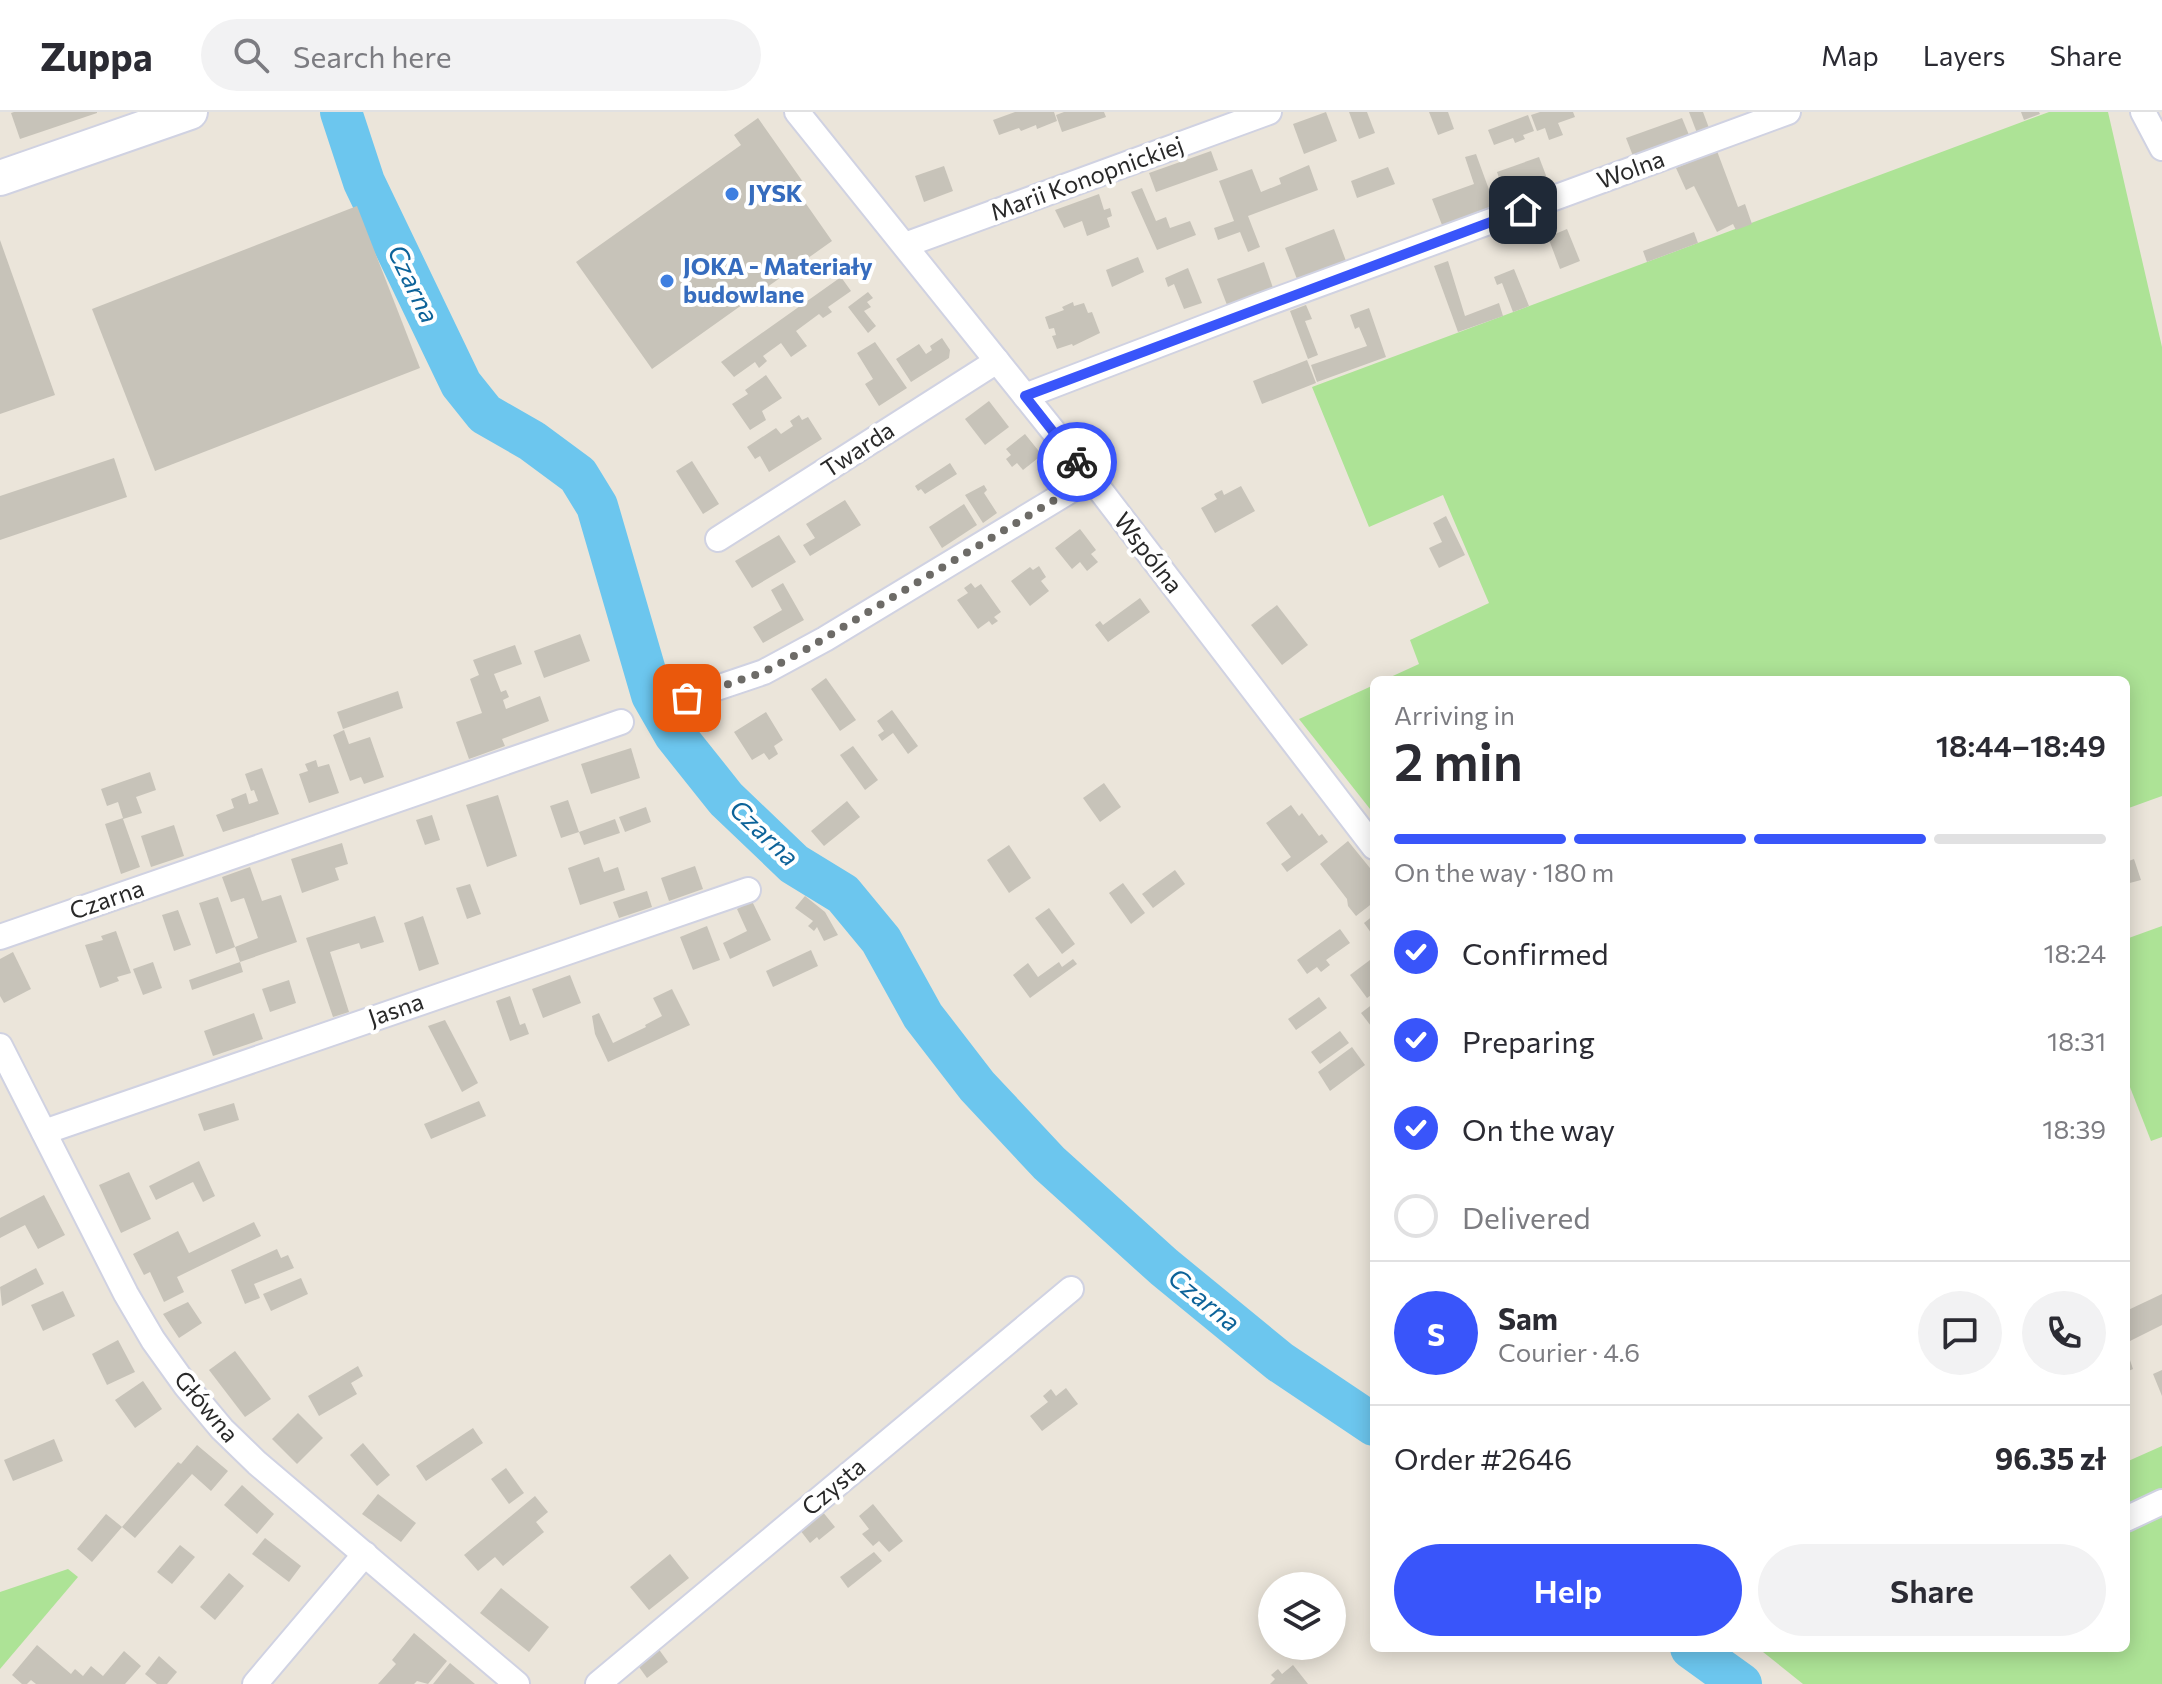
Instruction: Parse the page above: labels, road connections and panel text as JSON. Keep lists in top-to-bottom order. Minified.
{"streets":{"street":["Wolna","Marii Konopnickiej","Twarda","Wspólna","Czarna","Jasna","Główna","Czysta"]},"crossings":[["Wolna","Wspólna"],["Marii Konopnickiej","Wspólna"],["Twarda","Wspólna"],["Jasna","Główna"]],"water":["Czarna"],"places":["JYSK","JOKA - Materiały budowlane"],"page":{"header":"Zuppa","search":"Search here","nav":["Map","Layers","Share"],"heading":["2 min","Arriving in","18:44–18:49"],"panel":["Sam","Courier · 4.6","Order #2646","96.35 zł"],"bar":"On the way · 180 m","list":[["Confirmed","18:24"],["Preparing","18:31"],["On the way","18:39"],"Delivered"],"round":"S","buttons":["Help","Share"]}}
